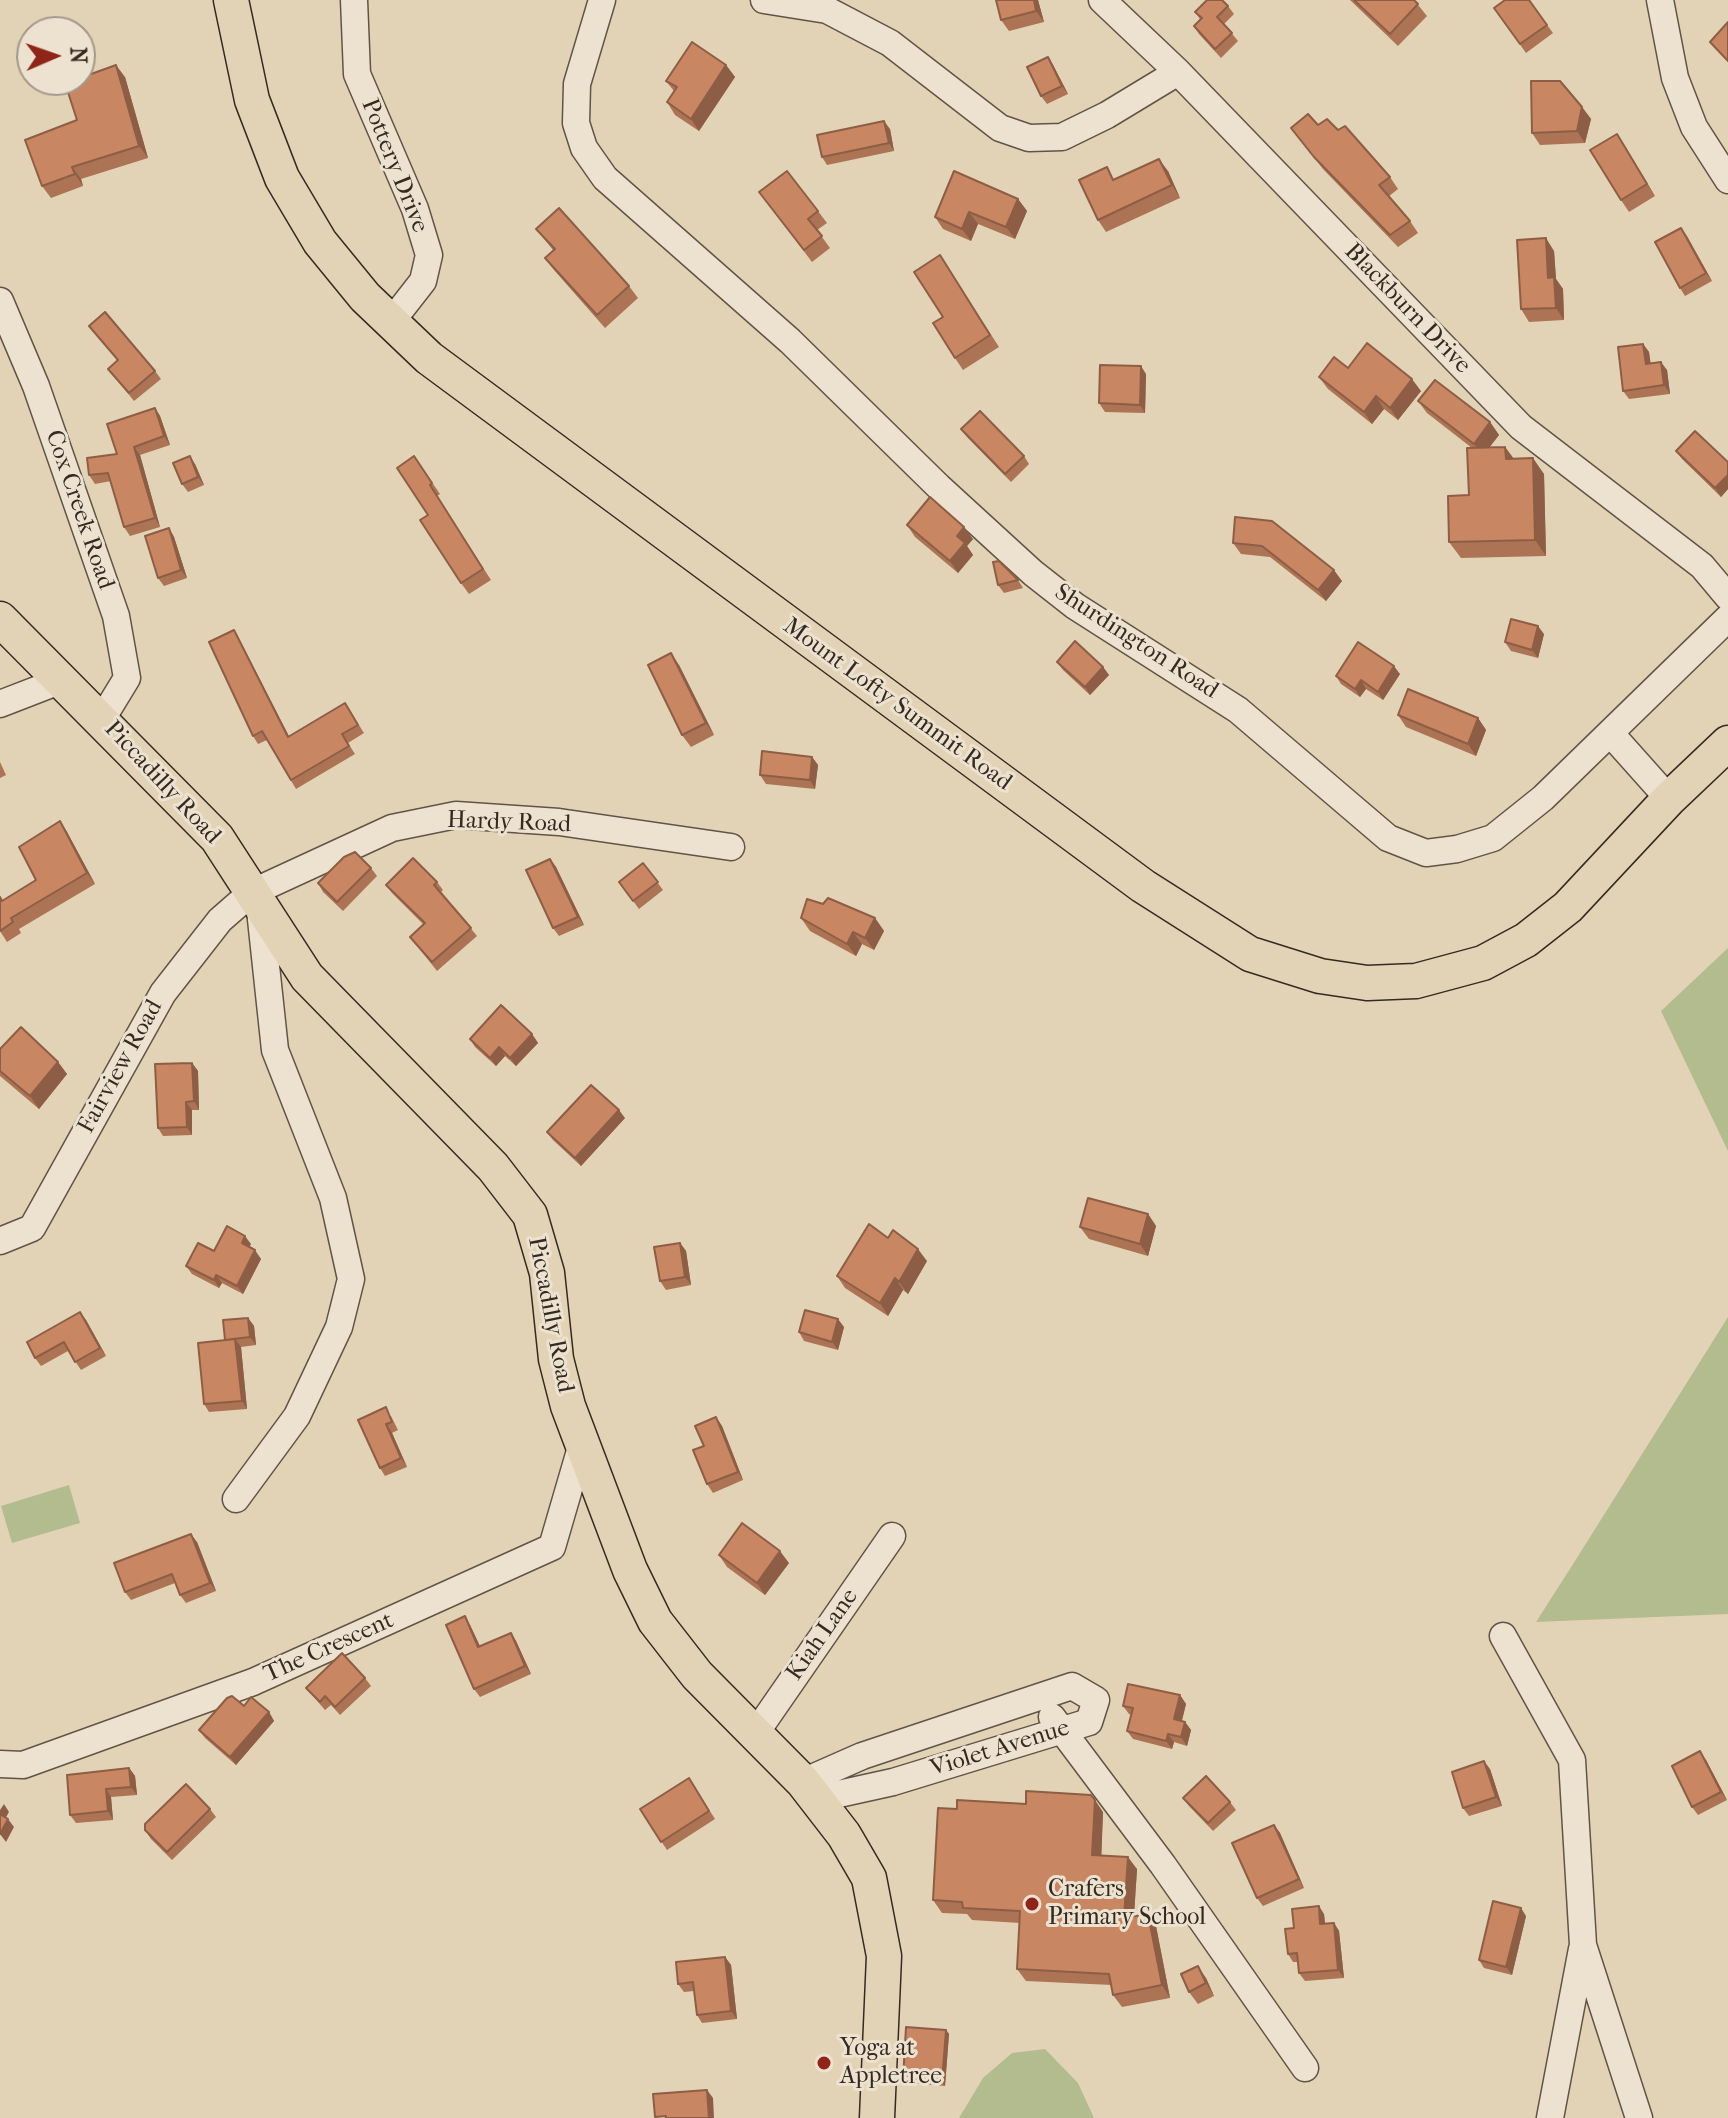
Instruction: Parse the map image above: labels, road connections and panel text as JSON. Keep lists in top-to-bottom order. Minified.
{"streets":{"main road":["Mount Lofty Summit Road","Piccadilly Road"],"street":["Pottery Drive","Blackburn Drive","Cox Creek Road","Shurdington Road","Hardy Road","Fairview Road","Kiah Lane","The Crescent","Violet Avenue"]},"crossings":[["Pottery Drive","Mount Lofty Summit Road"],["Cox Creek Road","Piccadilly Road"],["Piccadilly Road","Hardy Road"],["Piccadilly Road","Fairview Road"],["Piccadilly Road","Kiah Lane"],["Piccadilly Road","The Crescent"],["Piccadilly Road","Violet Avenue"],["Hardy Road","Fairview Road"]],"places":["Crafers Primary School","Yoga at Appletree"],"north":"right"}
